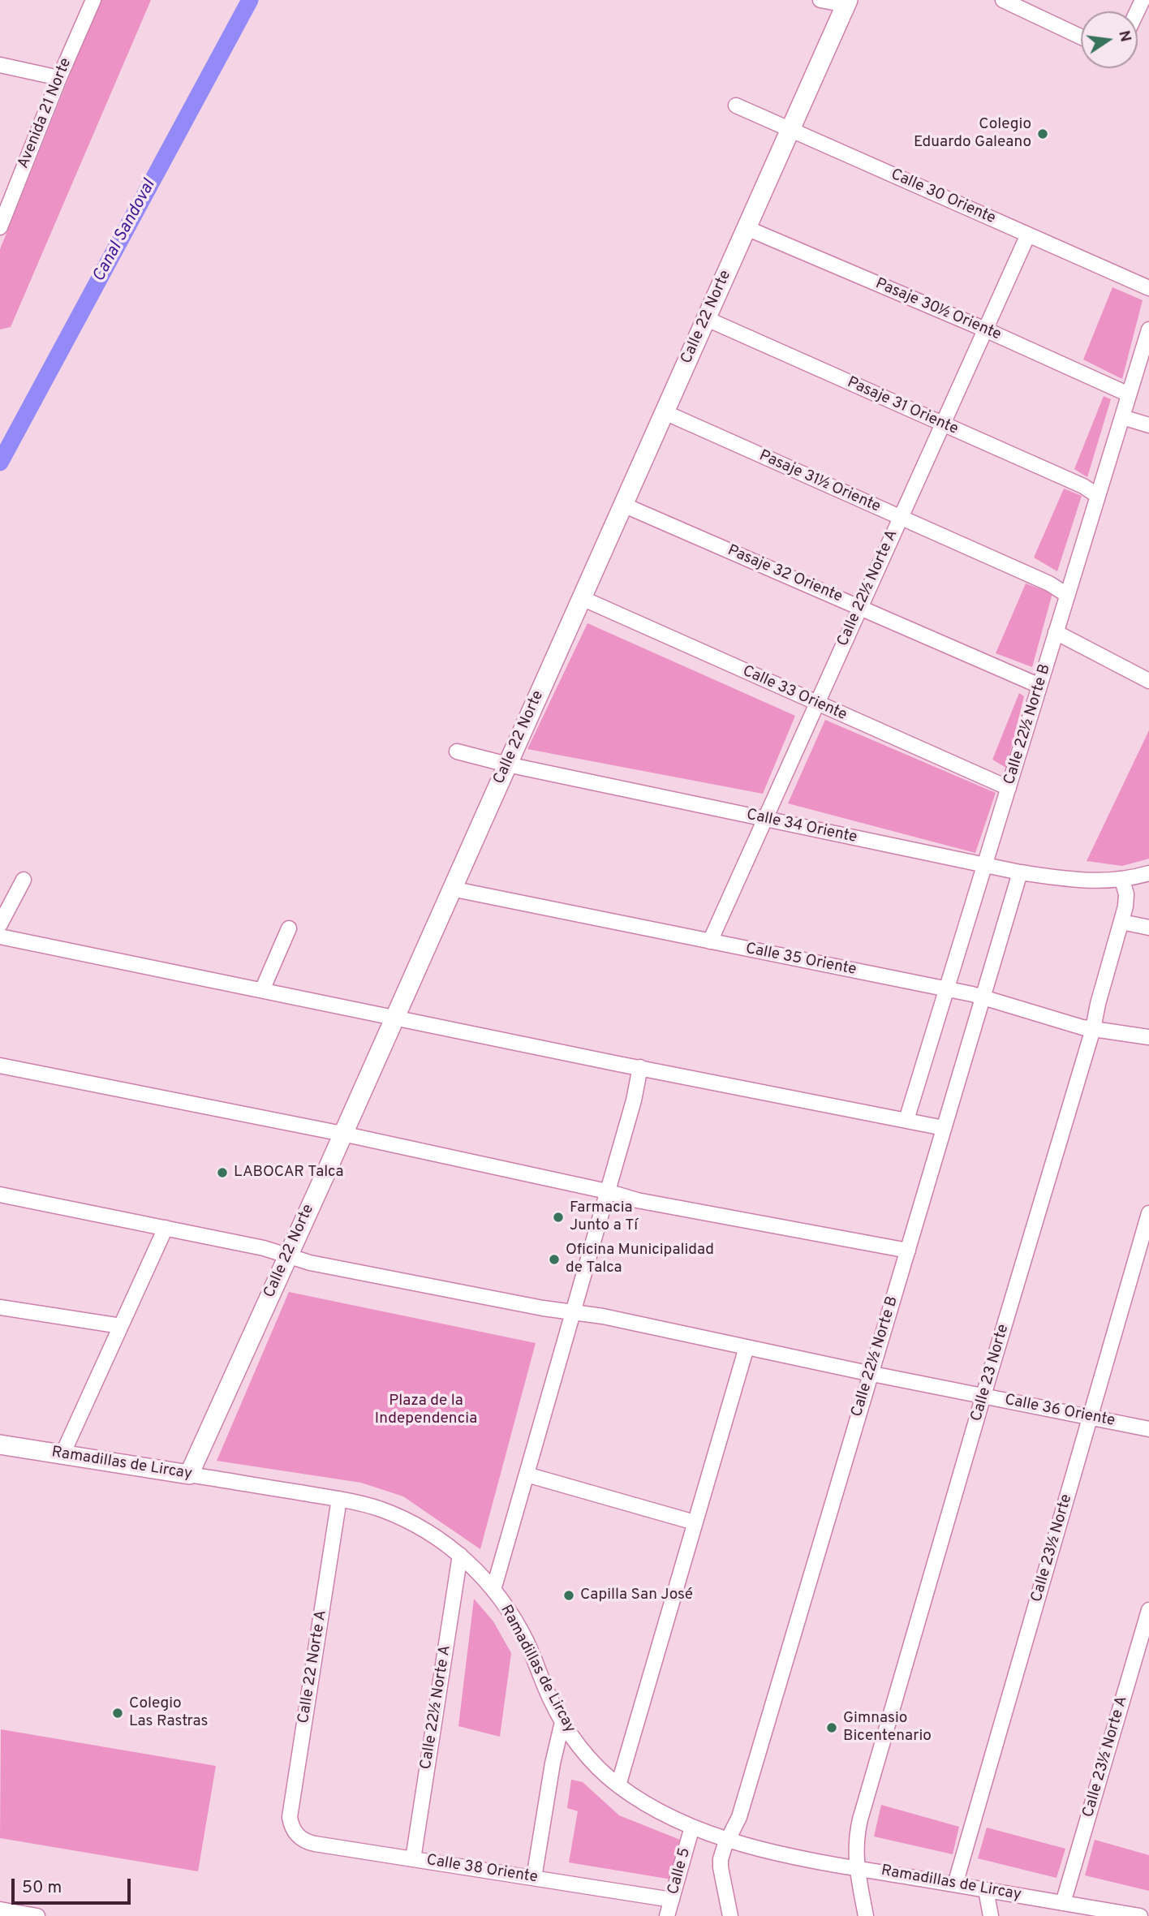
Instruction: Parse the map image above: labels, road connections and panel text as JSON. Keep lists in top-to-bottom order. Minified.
{"streets":{"street":["Avenida 21 Norte","Calle 30 Oriente","Pasaje 30½ Oriente","Calle 22 Norte","Pasaje 31 Oriente","Pasaje 31½ Oriente","Pasaje 32 Oriente","Calle 22½ Norte A","Calle 33 Oriente","Calle 22½ Norte B","Calle 34 Oriente","Calle 35 Oriente","Calle 23 Norte","Calle 36 Oriente","Ramadillas de Lircay","Calle 23½ Norte","Calle 22 Norte A","Calle 23½ Norte A","Calle 38 Oriente","Calle 5"]},"crossings":[["Calle 30 Oriente","Calle 22 Norte"],["Calle 30 Oriente","Calle 22½ Norte A"],["Pasaje 30½ Oriente","Calle 22 Norte"],["Pasaje 30½ Oriente","Calle 22½ Norte A"],["Pasaje 30½ Oriente","Calle 22½ Norte B"],["Calle 22 Norte","Pasaje 31 Oriente"],["Calle 22 Norte","Pasaje 31½ Oriente"],["Calle 22 Norte","Pasaje 32 Oriente"],["Calle 22 Norte","Calle 33 Oriente"],["Calle 22 Norte","Calle 34 Oriente"],["Calle 22 Norte","Calle 35 Oriente"],["Calle 22 Norte","Calle 36 Oriente"],["Calle 22 Norte","Ramadillas de Lircay"],["Pasaje 31 Oriente","Calle 22½ Norte A"],["Pasaje 31 Oriente","Calle 22½ Norte B"],["Pasaje 31½ Oriente","Calle 22½ Norte A"],["Pasaje 31½ Oriente","Calle 22½ Norte B"],["Pasaje 32 Oriente","Calle 22½ Norte A"],["Pasaje 32 Oriente","Calle 22½ Norte B"],["Calle 22½ Norte A","Calle 33 Oriente"],["Calle 22½ Norte A","Calle 34 Oriente"],["Calle 22½ Norte A","Calle 35 Oriente"],["Calle 22½ Norte A","Ramadillas de Lircay"],["Calle 22½ Norte A","Calle 38 Oriente"],["Calle 33 Oriente","Calle 22½ Norte B"],["Calle 22½ Norte B","Calle 34 Oriente"],["Calle 22½ Norte B","Calle 35 Oriente"],["Calle 22½ Norte B","Calle 36 Oriente"],["Calle 22½ Norte B","Ramadillas de Lircay"],["Calle 34 Oriente","Calle 23 Norte"],["Calle 35 Oriente","Calle 23 Norte"],["Calle 23 Norte","Calle 36 Oriente"],["Calle 23 Norte","Ramadillas de Lircay"],["Calle 36 Oriente","Calle 23½ Norte"],["Ramadillas de Lircay","Calle 23½ Norte"],["Ramadillas de Lircay","Calle 22 Norte A"],["Ramadillas de Lircay","Calle 23½ Norte A"],["Ramadillas de Lircay","Calle 5"],["Calle 22 Norte A","Calle 38 Oriente"],["Calle 38 Oriente","Calle 5"]],"water":["Canal Sandoval"],"parks":["Plaza de la Independencia"],"places":["Colegio Eduardo Galeano","LABOCAR Talca","Farmacia Junto a Tí","Oficina Municipalidad de Talca","Capilla San José","Colegio Las Rastras","Gimnasio Bicentenario"],"scale_bar":"50 m","north":"right"}
